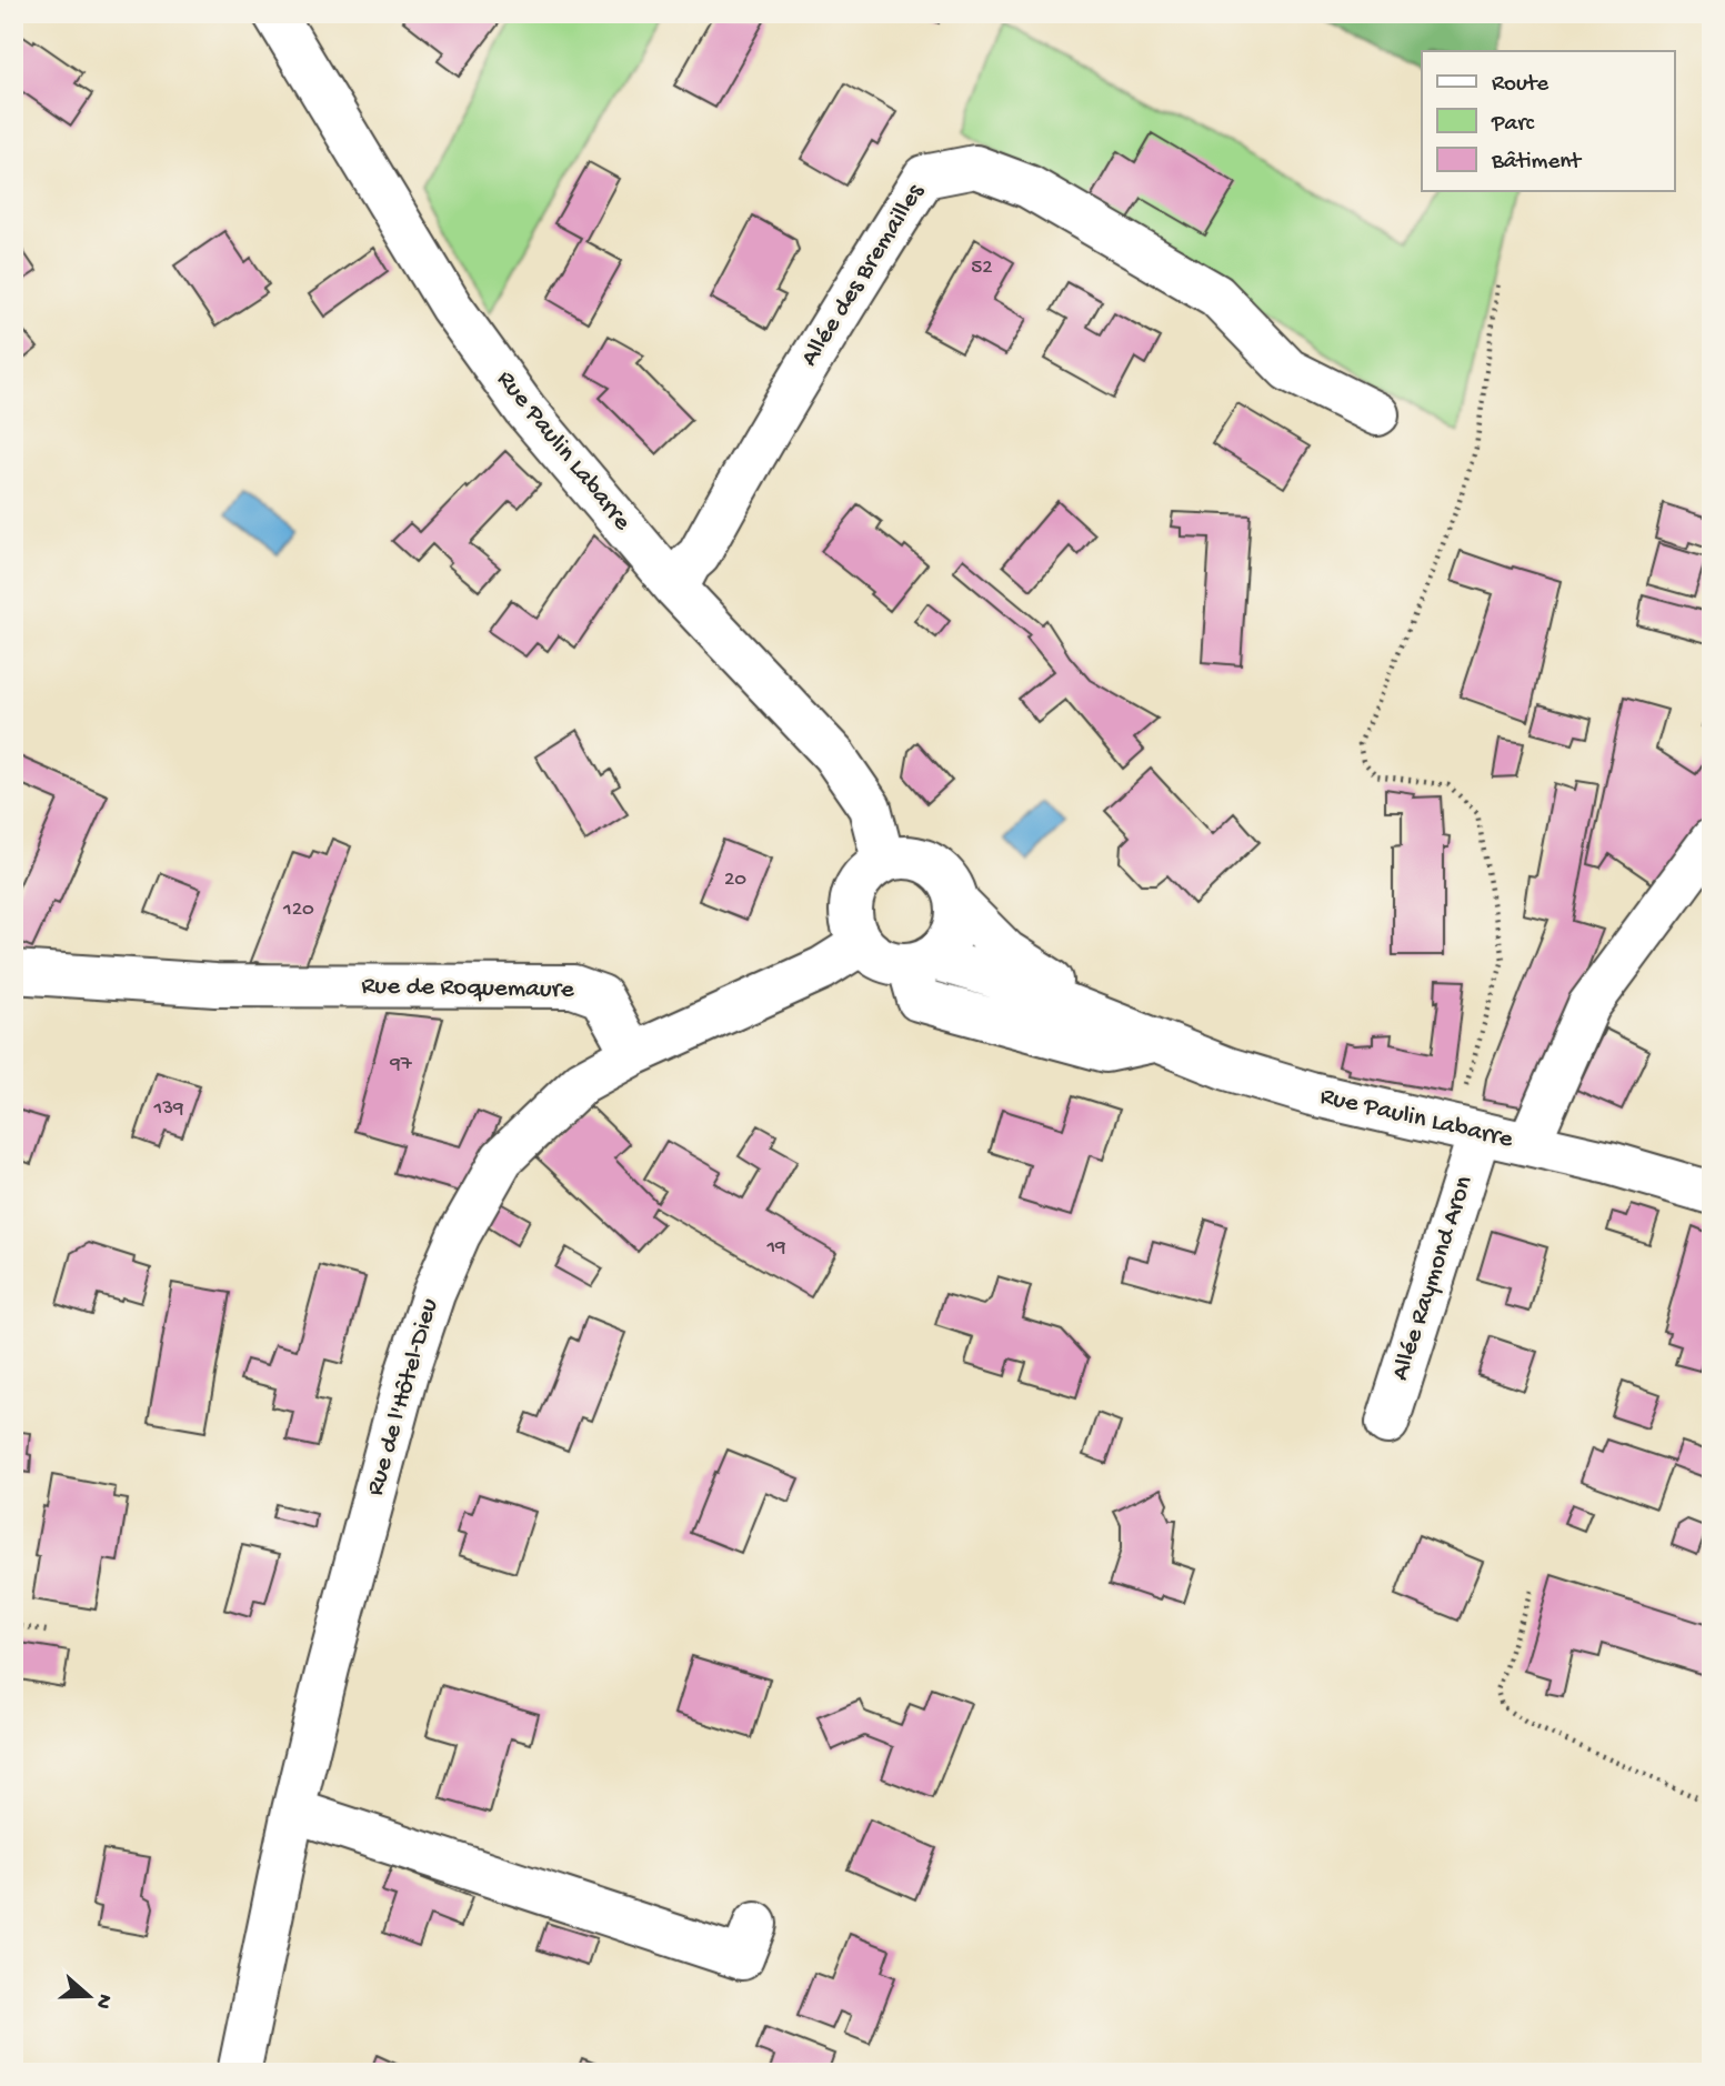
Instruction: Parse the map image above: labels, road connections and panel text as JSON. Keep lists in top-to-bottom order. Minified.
{"streets":{"street":["Allée des Bremailles","Rue Paulin Labarre","Rue de Roquemaure","Allée Raymond Aron","Rue de l'Hôtel-Dieu"]},"crossings":[["Allée des Bremailles","Rue Paulin Labarre"],["Rue Paulin Labarre","Allée Raymond Aron"],["Rue de Roquemaure","Rue de l'Hôtel-Dieu"]],"house_numbers":["52","20","120","97","139","19"],"legend":["Route","Parc","Bâtiment"],"north":"right"}
